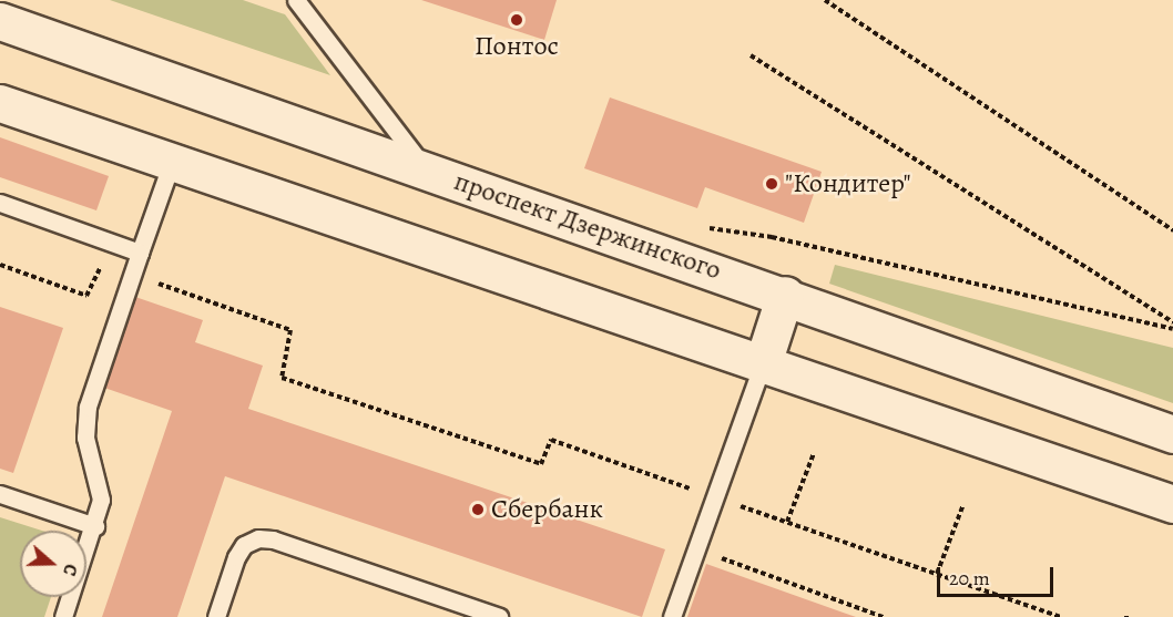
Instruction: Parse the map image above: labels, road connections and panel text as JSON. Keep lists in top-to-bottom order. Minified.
{"streets":{"street":["проспект Дзержинского"]},"places":["Понтос","\"Кондитер\"","Сбербанк"],"scale_bar":"20 m","north":"right"}
